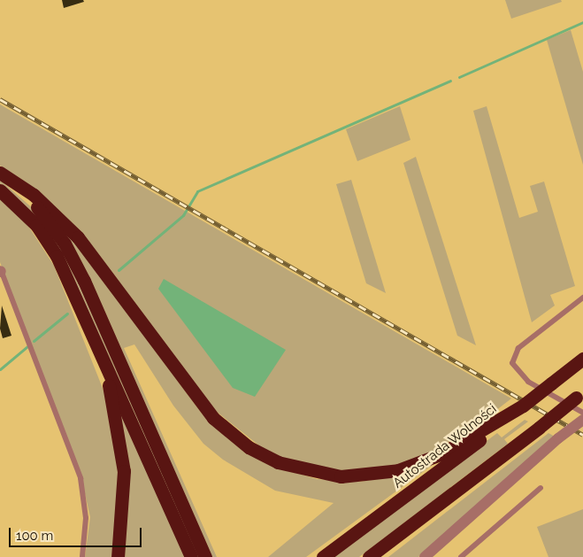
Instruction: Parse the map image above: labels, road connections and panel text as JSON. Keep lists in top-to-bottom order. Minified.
{"streets":{"highway":["Autostrada Wolności"]},"scale_bar":"100 m"}
